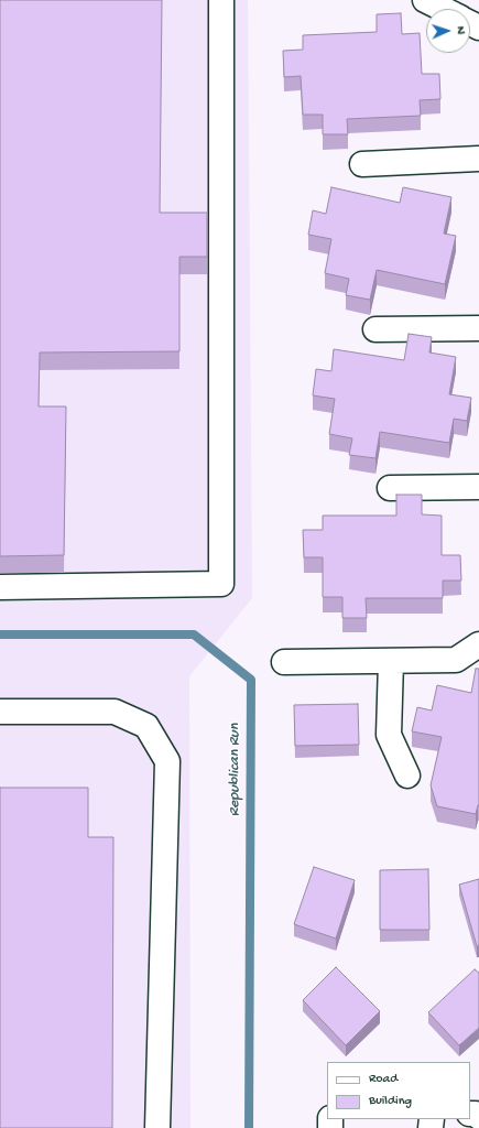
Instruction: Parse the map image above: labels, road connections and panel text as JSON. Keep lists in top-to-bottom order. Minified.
{"water":["Republican Run"],"legend":["Road","Building"],"north":"right"}
